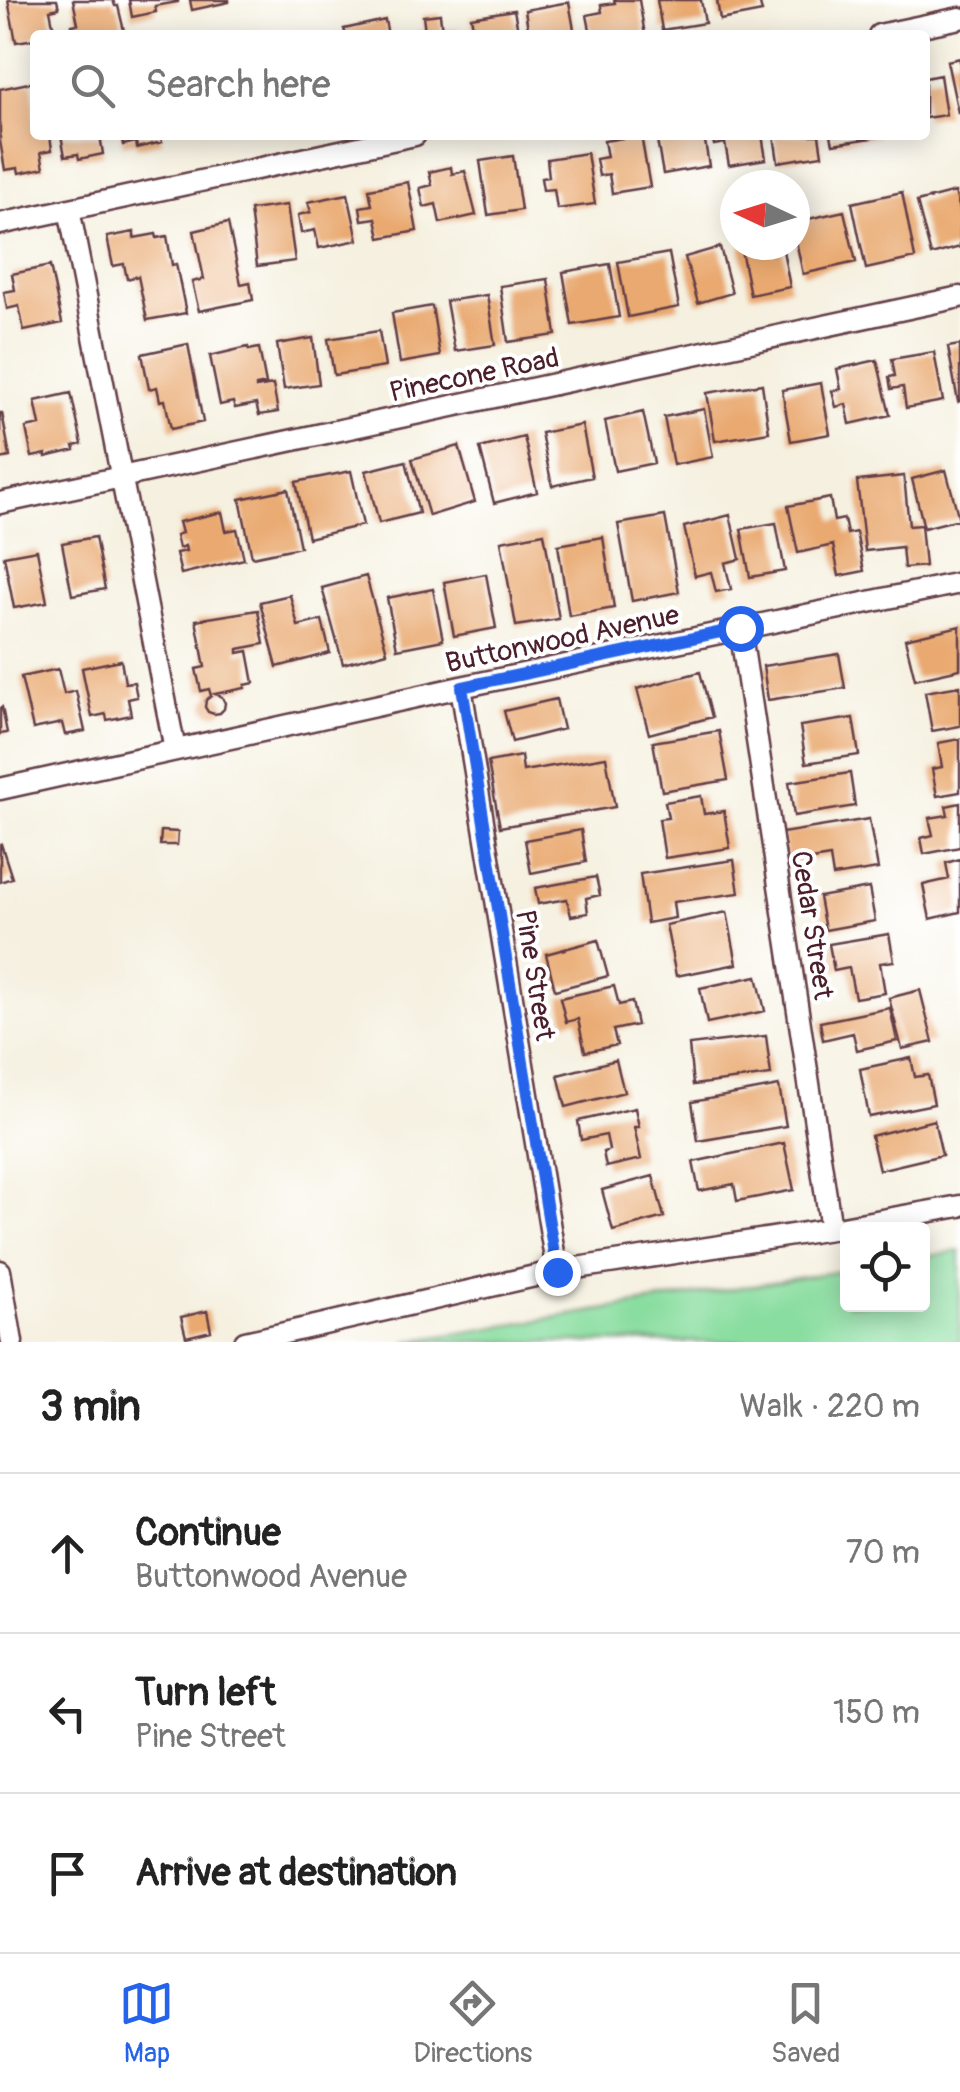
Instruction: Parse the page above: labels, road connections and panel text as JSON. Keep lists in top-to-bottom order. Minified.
{"streets":{"street":["Pinecone Road","Buttonwood Avenue","Cedar Street","Pine Street"]},"crossings":[["Buttonwood Avenue","Cedar Street"],["Buttonwood Avenue","Pine Street"]],"north":"left","page":{"search":"Search here","heading":["3 min","Walk · 220 m"],"list":[["Continue","Buttonwood Avenue","70 m"],["Turn left","Pine Street","150 m"],"Arrive at destination"],"nav":["Map","Directions","Saved"]}}
